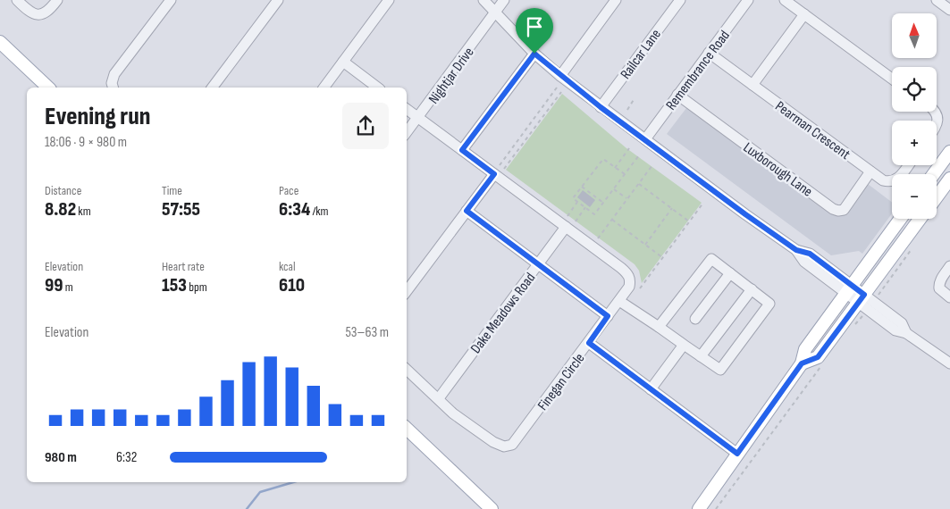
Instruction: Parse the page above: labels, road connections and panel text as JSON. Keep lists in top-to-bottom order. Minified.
{"streets":{"street":["Railcar Lane","Remembrance Road","Nightjar Drive","Pearman Crescent","Luxborough Lane","Dake Meadows Road","Finegan Circle"]},"crossings":[["Remembrance Road","Pearman Crescent"],["Remembrance Road","Luxborough Lane"],["Nightjar Drive","Finegan Circle"],["Pearman Crescent","Luxborough Lane"],["Dake Meadows Road","Finegan Circle"]],"north":"top","page":{"map_buttons":["+","−"],"heading":["Evening run","18:06 · 9 × 980 m"],"stats":[["Distance","8.82 km"],["Time","57:55"],["Pace","6:34 /km"],["Elevation","99 m"],["Heart rate","153 bpm"],["kcal","610"]],"chart":["Elevation","53–63 m"],"list":[{"name":"980 m","note":"6:32"}]}}
